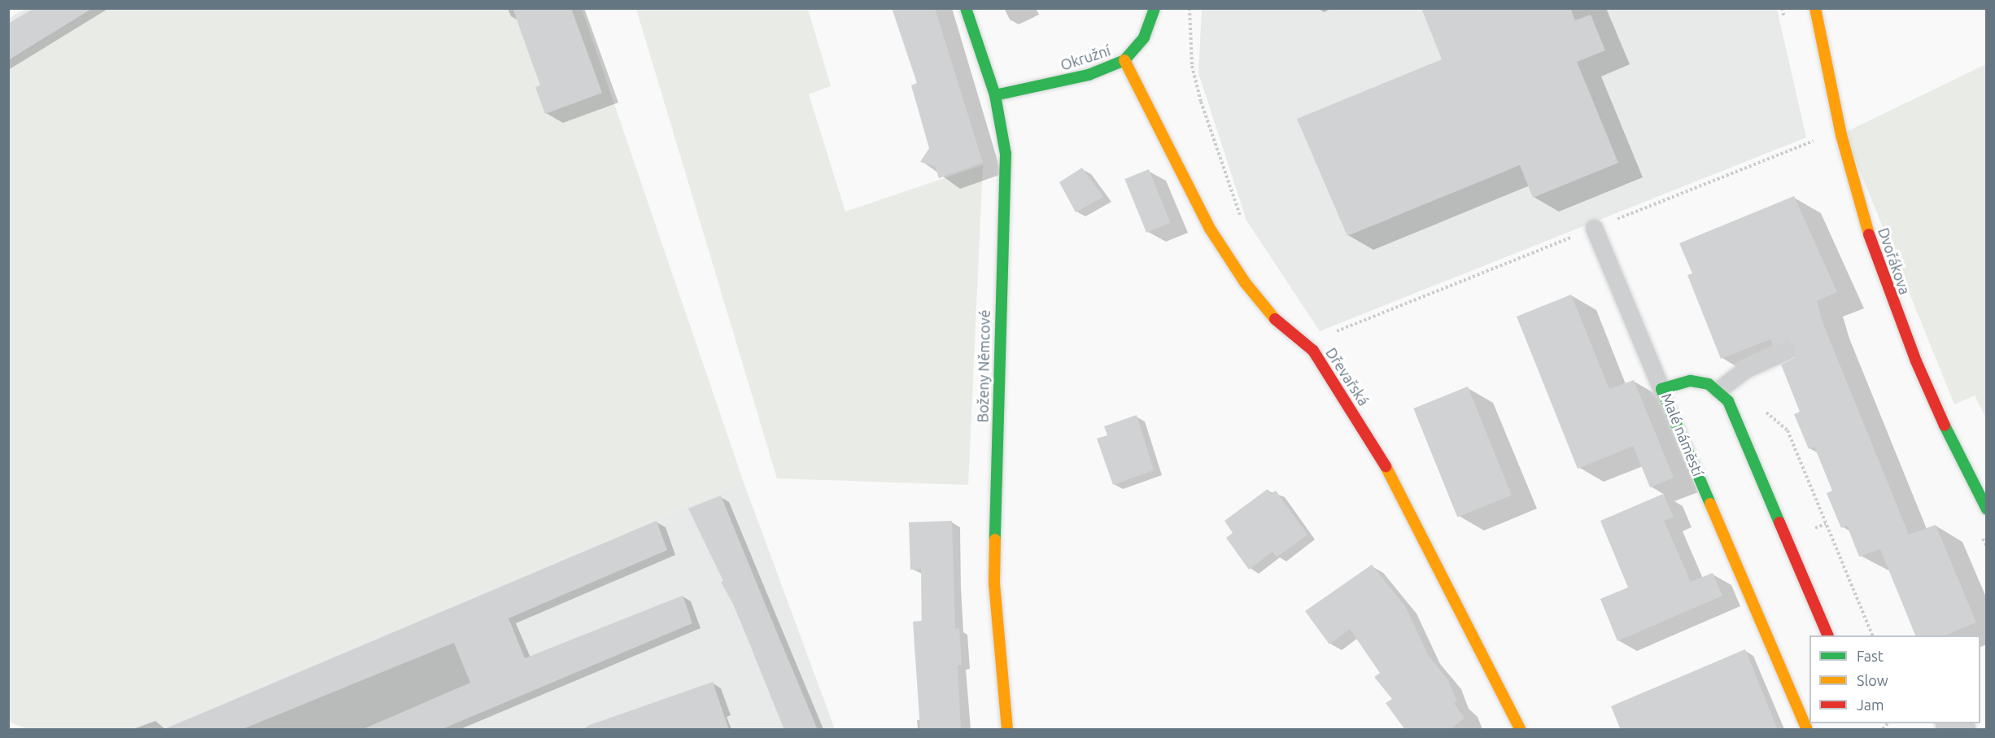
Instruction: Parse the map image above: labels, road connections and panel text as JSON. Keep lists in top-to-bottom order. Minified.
{"streets":{"street":["Okružní","Dvořákova","Boženy Němcové","Dřevařská","Malé náměstí"]},"crossings":[["Okružní","Boženy Němcové"],["Okružní","Dřevařská"]],"legend":["Fast","Slow","Jam"]}
